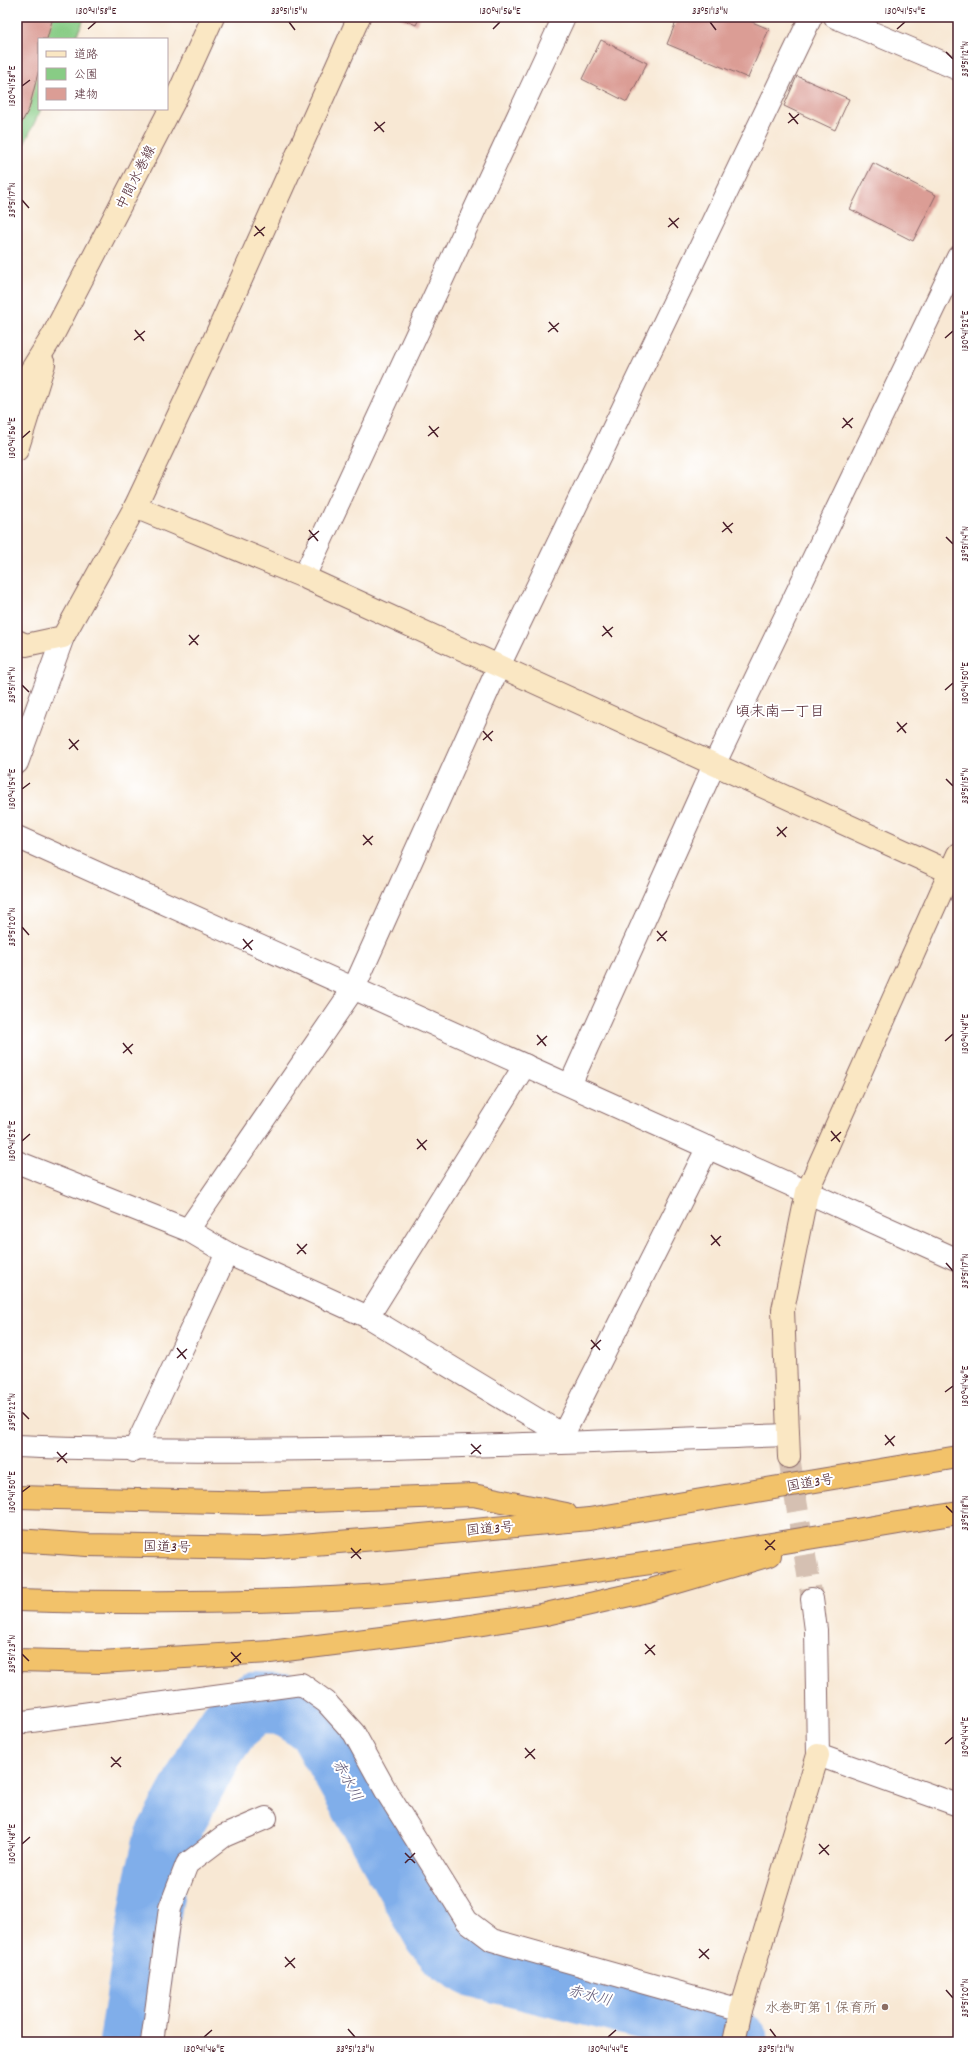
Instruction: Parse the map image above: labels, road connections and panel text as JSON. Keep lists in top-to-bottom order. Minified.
{"streets":{"highway":["国道3号"],"street":["中間水巻線"]},"districts":["頃末南一丁目"],"water":["赤水川"],"places":["水巻町第１保育所"],"legend":["道路","公園","建物"],"coordinates":["130°41'58\"E","33°51'15\"N","130°41'56\"E","33°51'13\"N","130°41'54\"E","33°51'12\"N","33°51'17\"N","130°41'52\"E","33°51'14\"N","130°41'50\"E","33°51'19\"N","33°51'20\"N","130°41'48\"E","130°41'46\"E","33°51'22\"N","33°51'18\"N","33°51'23\"N","130°41'44\"E","33°51'21\"N"]}
